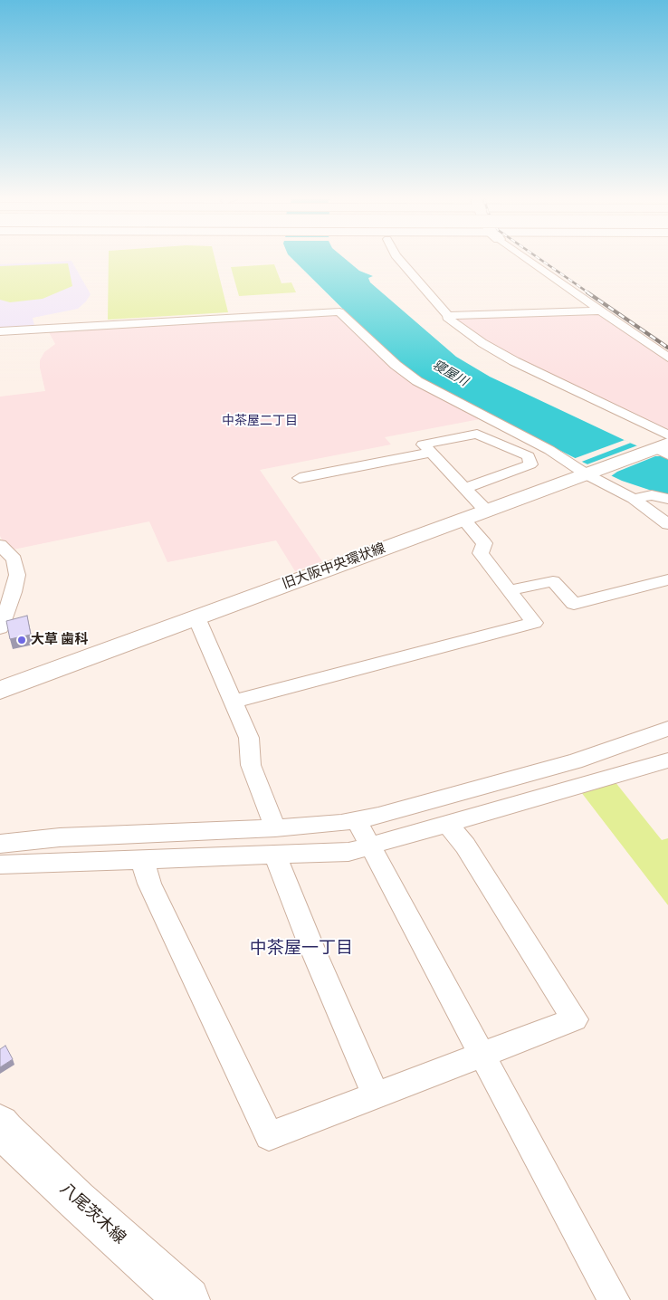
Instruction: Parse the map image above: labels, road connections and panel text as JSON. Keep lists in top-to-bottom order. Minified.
{"streets":{"main road":["旧大阪中央環状線","八尾茨木線"]},"districts":["中茶屋二丁目","中茶屋一丁目"],"water":["寝屋川"],"places":["大草 歯科"]}
